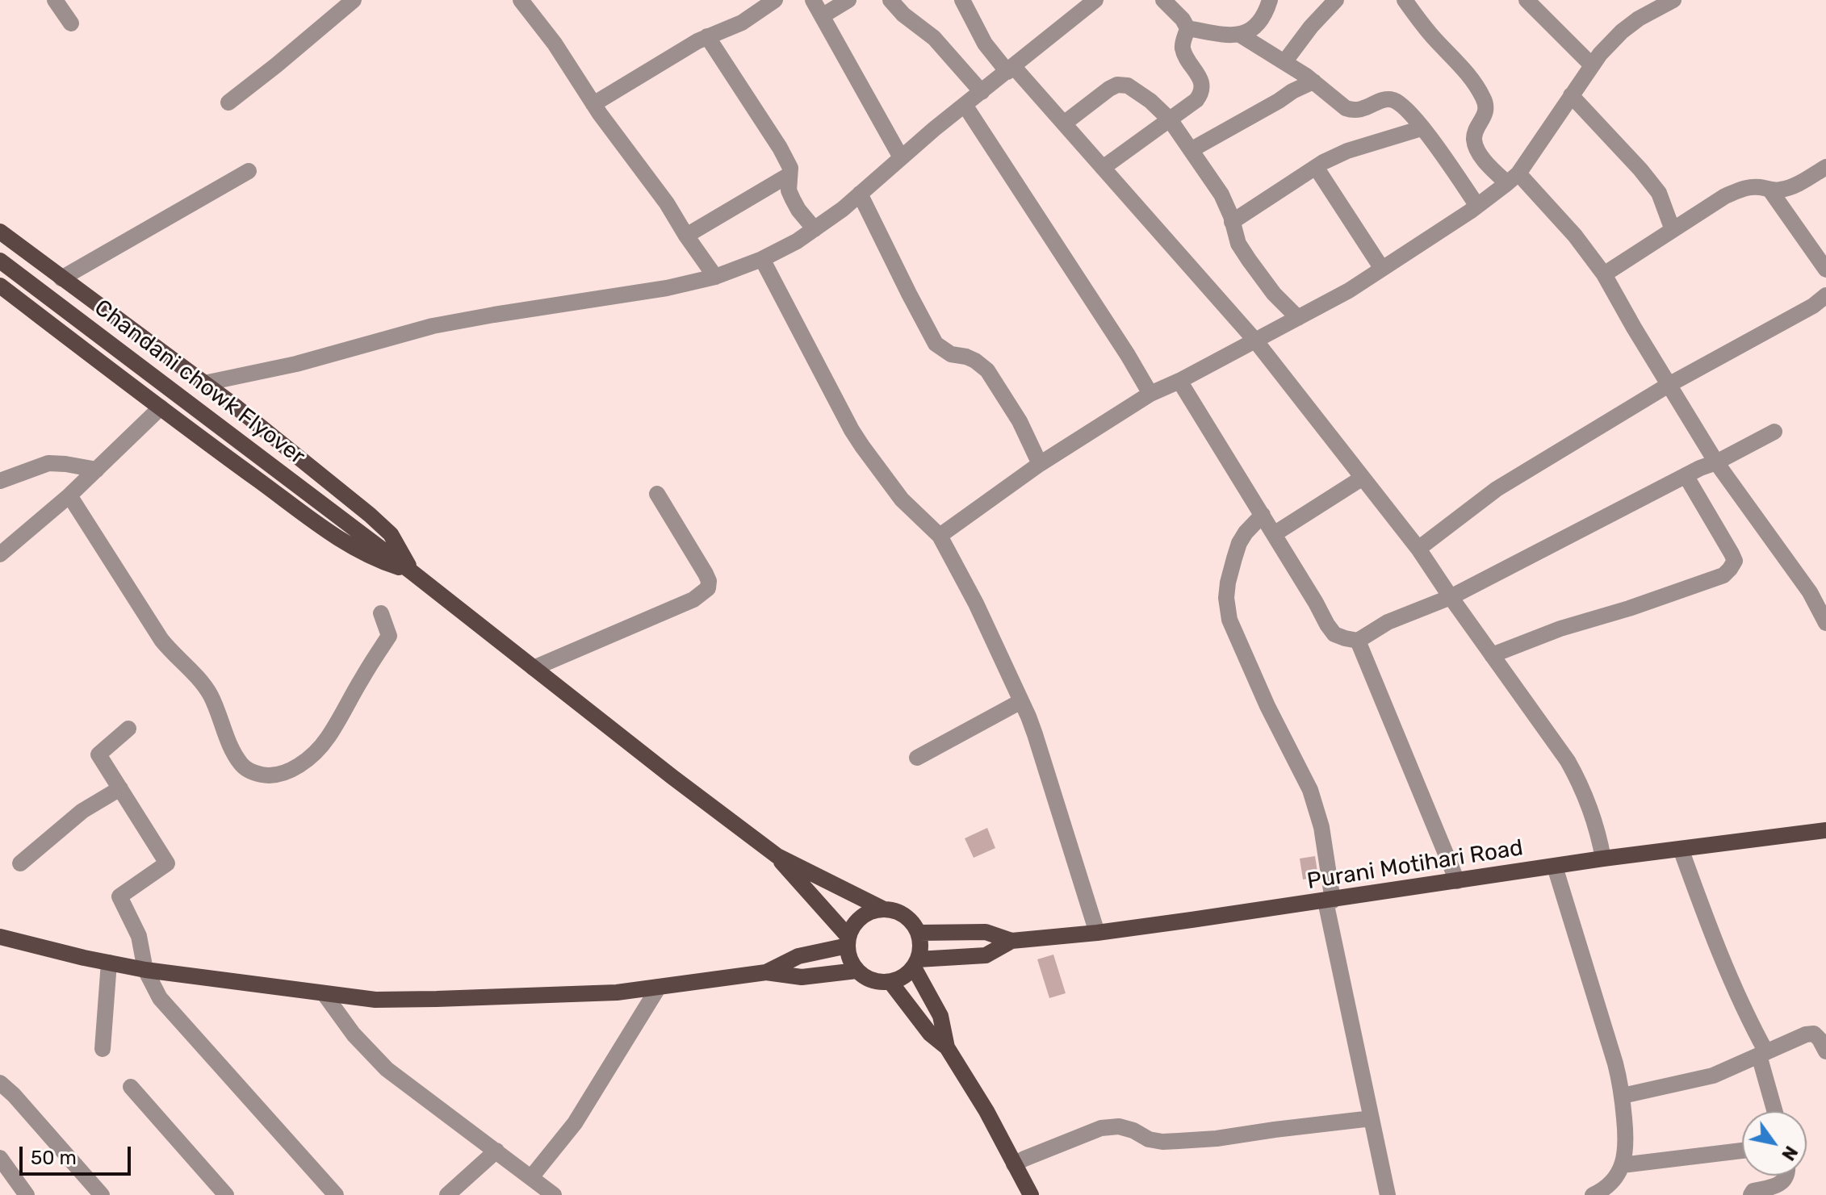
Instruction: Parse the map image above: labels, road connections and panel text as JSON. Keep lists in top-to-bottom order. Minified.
{"streets":{"main road":["Chandani chowk Flyover","Purani Motihari Road"]},"scale_bar":"50 m","north":"bottom right"}
